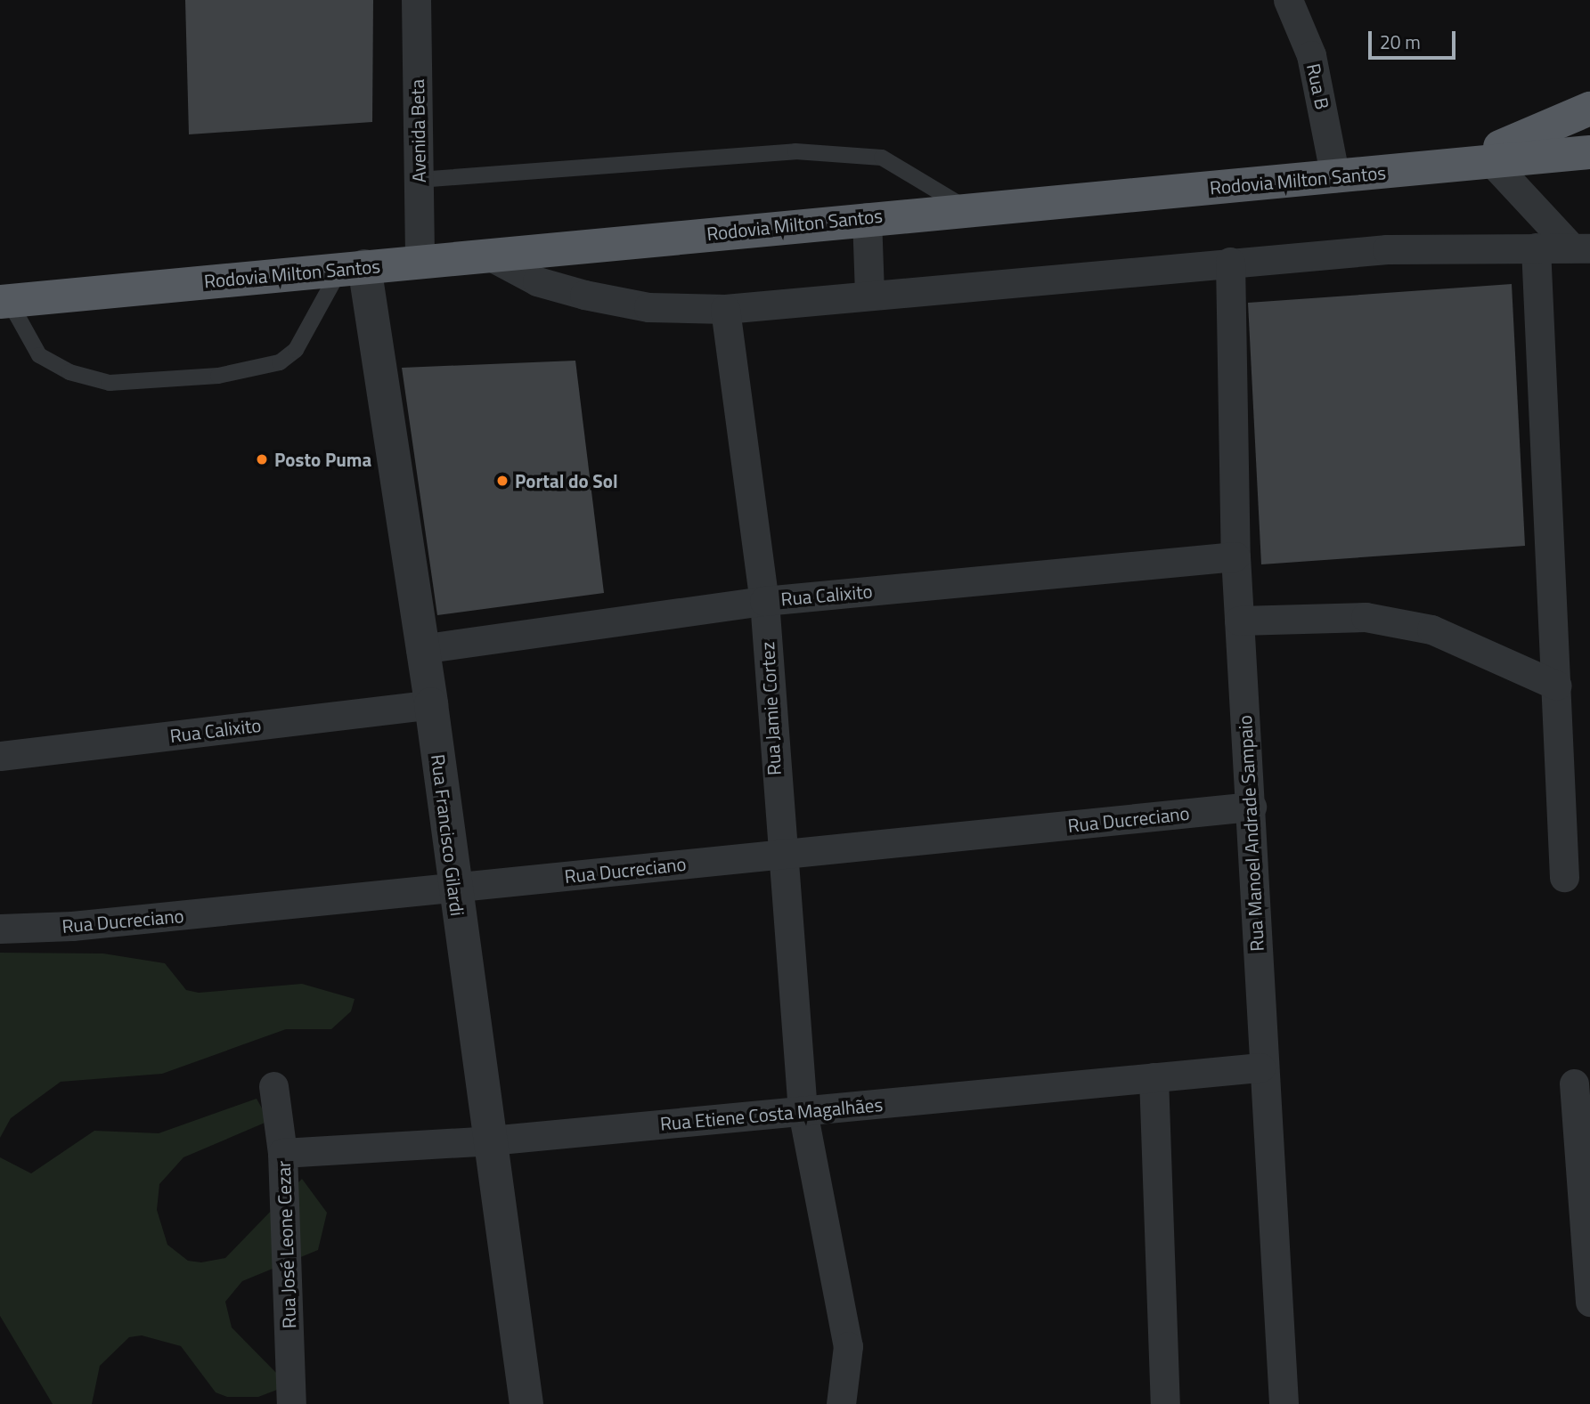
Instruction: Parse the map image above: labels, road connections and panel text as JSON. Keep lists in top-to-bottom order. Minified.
{"streets":{"highway":["Rodovia Milton Santos"],"street":["Rua B","Avenida Beta","Rua Calixito","Rua Jamie Cortez","Rua Ducreciano","Rua Manoel Andrade Sampaio","Rua Francisco Gilardi","Rua Etiene Costa Magalhães","Rua José Leone Cezar"]},"crossings":[["Rua B","Rodovia Milton Santos"],["Avenida Beta","Rodovia Milton Santos"],["Rodovia Milton Santos","Rua Francisco Gilardi"],["Rua Calixito","Rua Jamie Cortez"],["Rua Calixito","Rua Manoel Andrade Sampaio"],["Rua Calixito","Rua Francisco Gilardi"],["Rua Jamie Cortez","Rua Ducreciano"],["Rua Jamie Cortez","Rua Etiene Costa Magalhães"],["Rua Ducreciano","Rua Manoel Andrade Sampaio"],["Rua Ducreciano","Rua Francisco Gilardi"],["Rua Manoel Andrade Sampaio","Rua Etiene Costa Magalhães"],["Rua Francisco Gilardi","Rua Etiene Costa Magalhães"],["Rua Etiene Costa Magalhães","Rua José Leone Cezar"]],"places":["Posto Puma","Portal do Sol"],"scale_bar":"20 m"}
